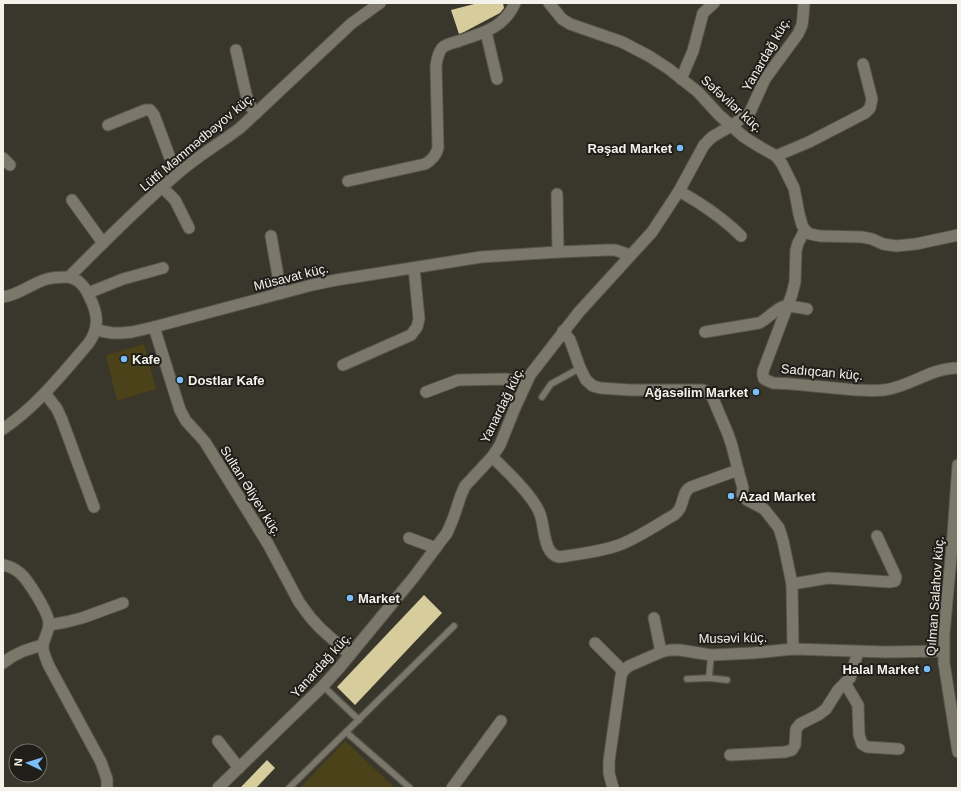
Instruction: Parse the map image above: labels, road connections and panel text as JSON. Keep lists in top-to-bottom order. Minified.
{"streets":{"street":["Yanardağ küç.","Səfəvilər küç.","Lütfi Məmmədbəyov küç.","Müsavat küç.","Sadıqcan küç.","Sultan Əliyev küç.","Qılman Salahov küç.","Musəvi küç."]},"crossings":[["Yanardağ küç.","Səfəvilər küç."],["Yanardağ küç.","Müsavat küç."],["Yanardağ küç.","Sultan Əliyev küç."],["Səfəvilər küç.","Sadıqcan küç."],["Müsavat küç.","Sultan Əliyev küç."],["Qılman Salahov küç.","Musəvi küç."]],"places":["Rəşad Market","Kafe","Dostlar Kafe","Ağasəlim Market","Azad Market","Market","Halal Market"],"north":"left"}
